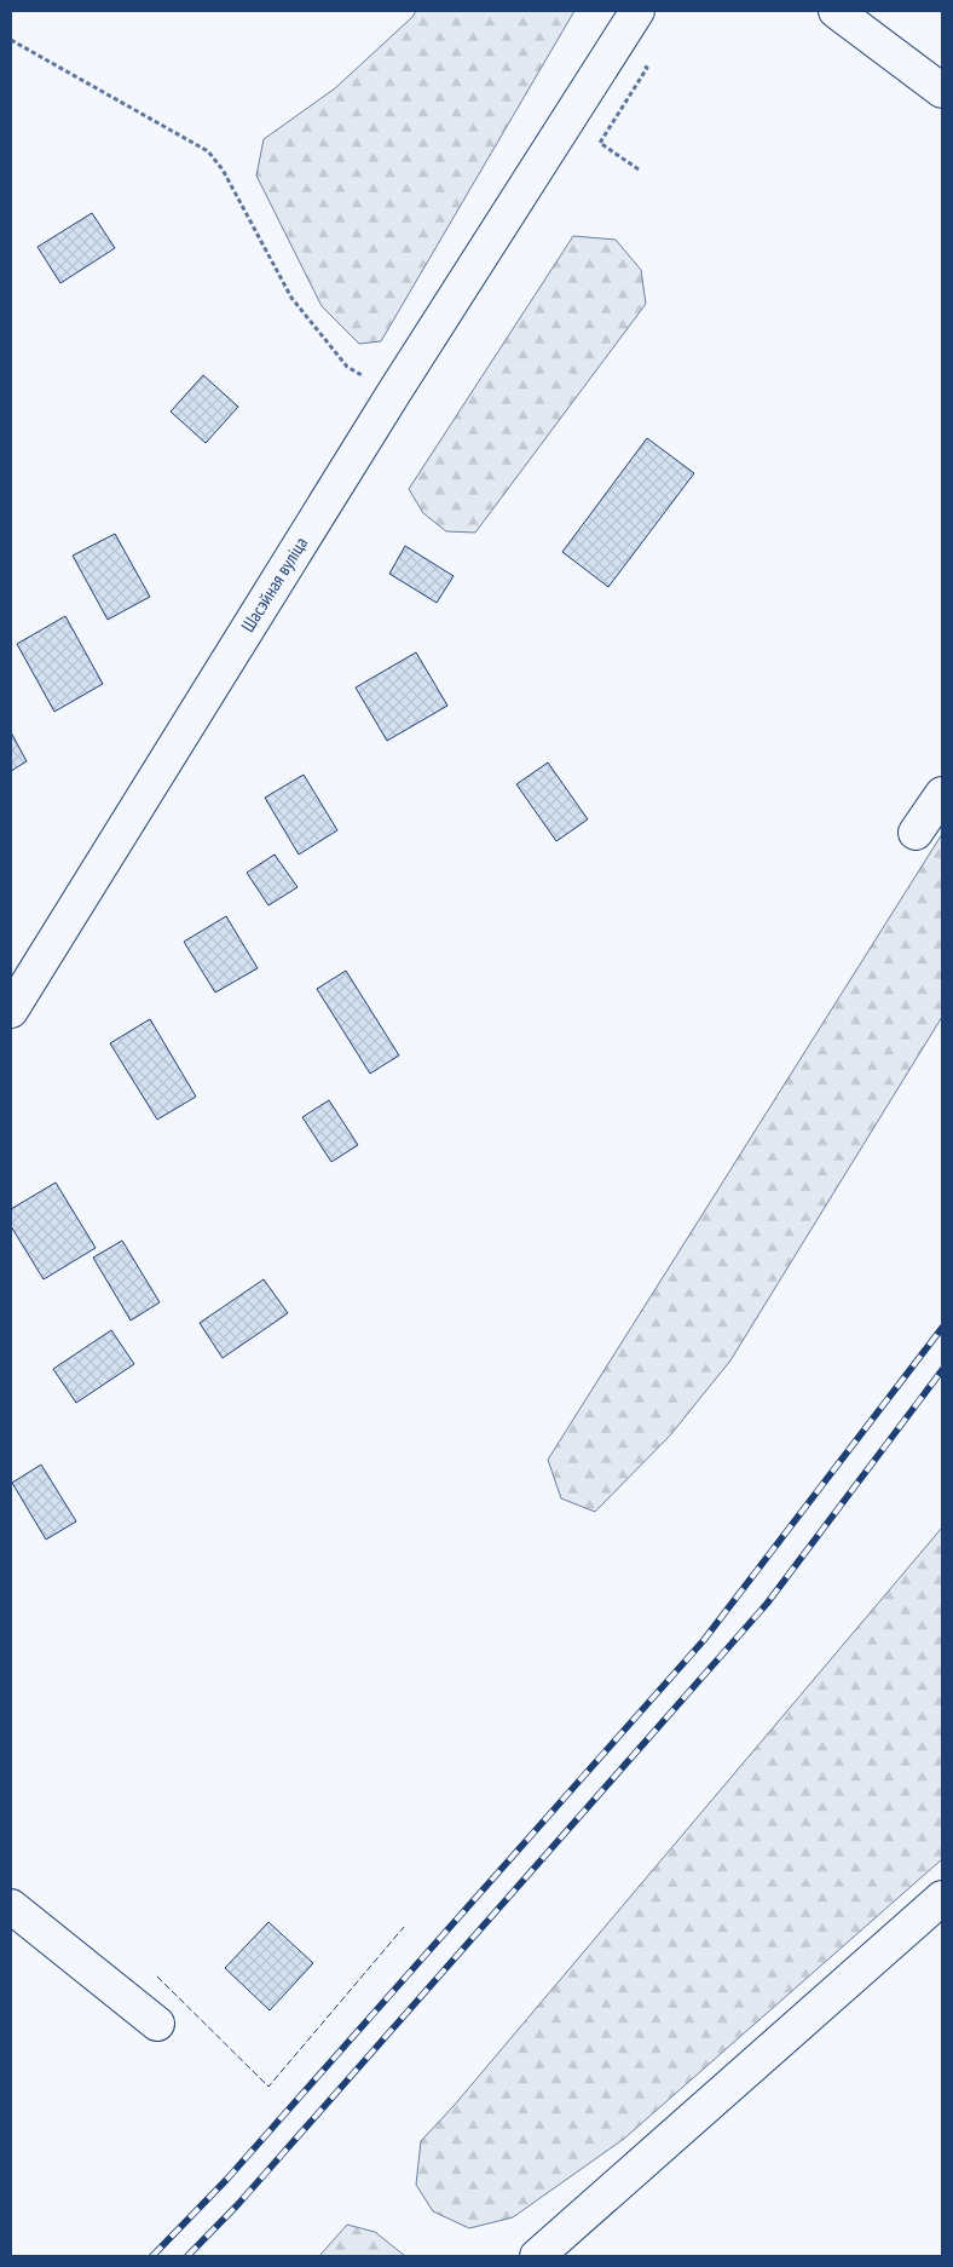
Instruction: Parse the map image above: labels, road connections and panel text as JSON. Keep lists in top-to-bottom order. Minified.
{"streets":{"main road":["Шасэйная вуліца"]}}
